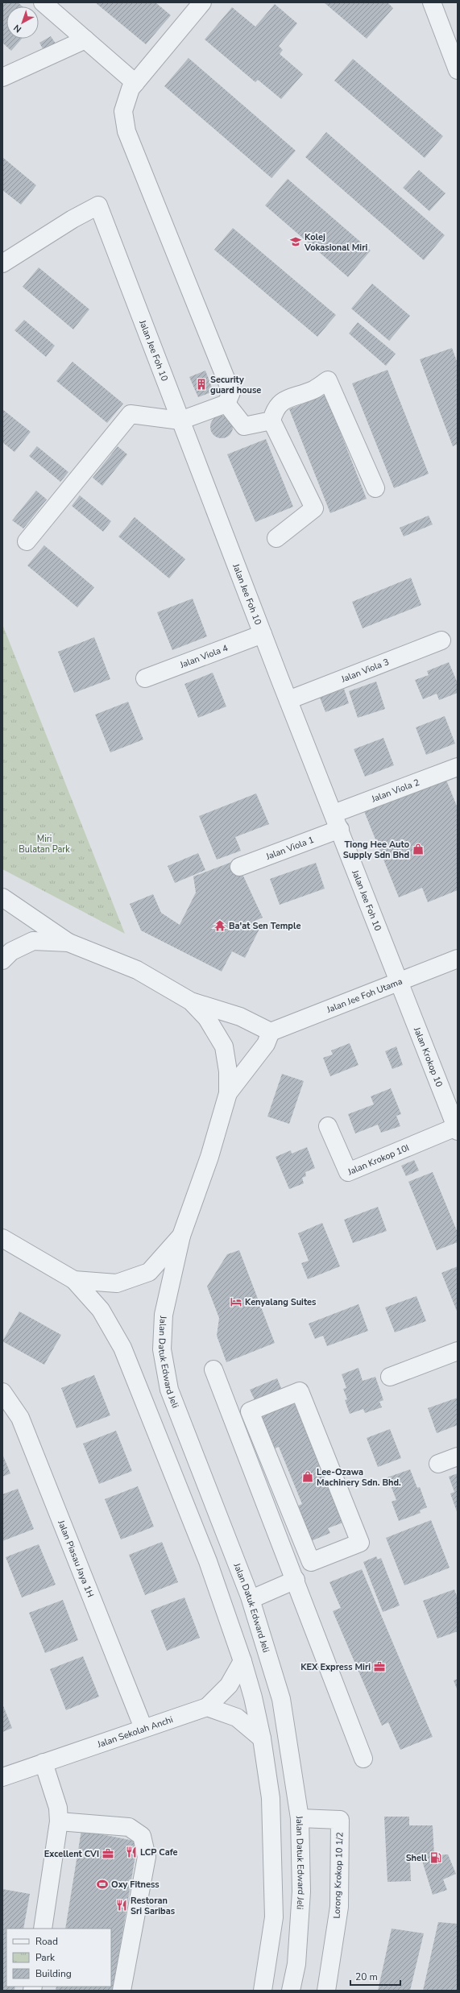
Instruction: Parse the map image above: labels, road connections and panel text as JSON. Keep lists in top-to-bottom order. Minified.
{"streets":{"street":["Jalan Jee Foh 10","Jalan Viola 4","Jalan Viola 3","Jalan Viola 2","Jalan Viola 1","Jalan Jee Foh Utama","Jalan Krokop 10","Jalan Krokop 10I","Jalan Datuk Edward Jeli","Jalan Piasau Jaya 1H","Jalan Sekolah Anchi","Lorong Krokop 10 1/2"]},"crossings":[["Jalan Jee Foh 10","Jalan Viola 4"],["Jalan Jee Foh 10","Jalan Viola 3"],["Jalan Jee Foh 10","Jalan Viola 2"],["Jalan Jee Foh 10","Jalan Viola 1"],["Jalan Jee Foh 10","Jalan Jee Foh Utama"],["Jalan Jee Foh 10","Jalan Krokop 10"],["Jalan Viola 2","Jalan Viola 1"],["Jalan Jee Foh Utama","Jalan Krokop 10"],["Jalan Krokop 10","Jalan Krokop 10I"],["Jalan Datuk Edward Jeli","Lorong Krokop 10 1/2"],["Jalan Piasau Jaya 1H","Jalan Sekolah Anchi"]],"parks":["Miri Bulatan Park"],"places":{"school or university":["Kolej Vokasional Miri"],"building":["Security guard house"],"shop":["Tiong Hee Auto Supply Sdn Bhd","Lee-Ozawa Machinery Sdn. Bhd."],"temple":["Ba'at Sen Temple"],"hotel":["Kenyalang Suites"],"office":["KEX Express Miri","Excellent CVI"],"restaurant":["LCP Cafe","Restoran Sri Saribas"],"fuel station":["Shell"],"sports":["Oxy Fitness"]},"legend":["Road","Park","Building"],"scale_bar":"20 m","north":"bottom left"}
